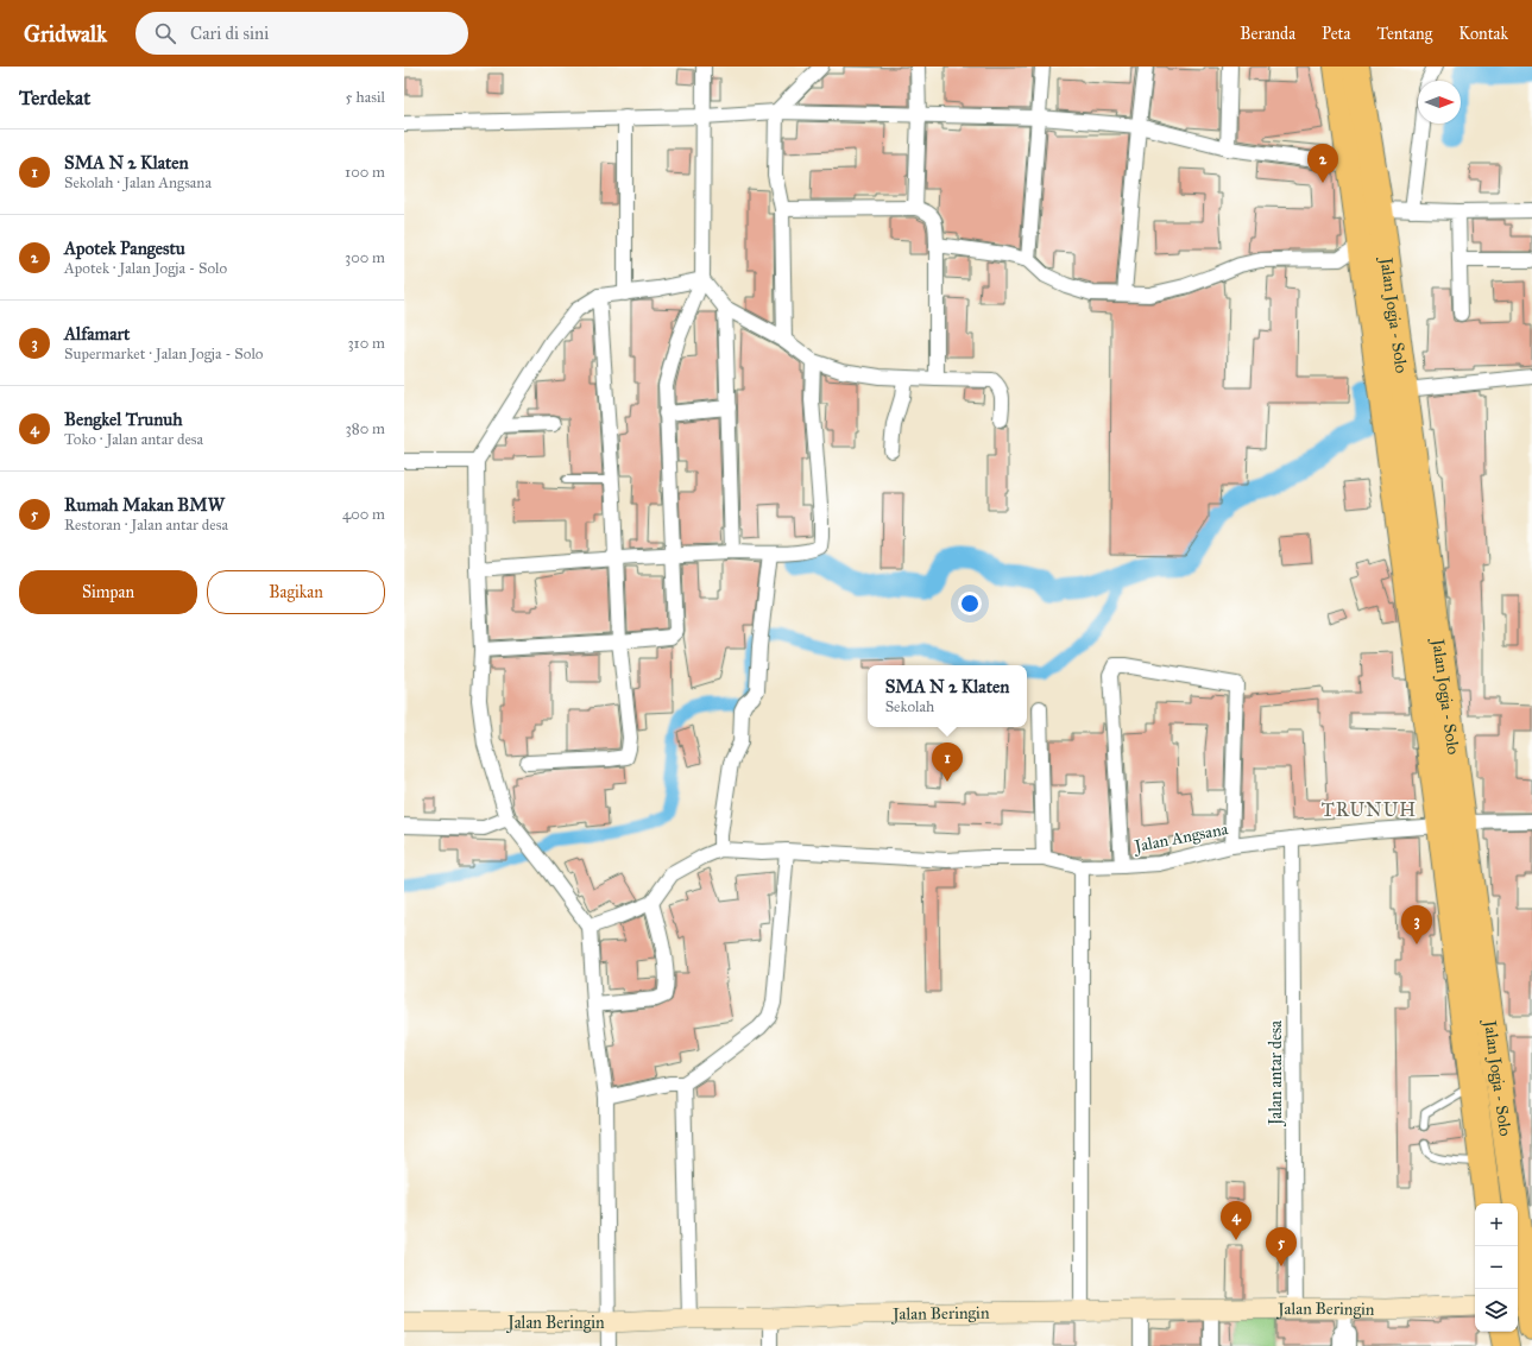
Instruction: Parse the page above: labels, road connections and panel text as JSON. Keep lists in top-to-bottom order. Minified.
{"streets":{"highway":["Jalan Jogja - Solo"],"street":["Jalan Angsana","Jalan antar desa","Jalan Beringin"]},"crossings":[["Jalan Jogja - Solo","Jalan Angsana"],["Jalan Angsana","Jalan antar desa"],["Jalan antar desa","Jalan Beringin"]],"districts":["TRUNUH"],"north":"right","page":{"header":"Gridwalk","search":"Cari di sini","nav":["Beranda","Peta","Tentang","Kontak"],"heading":["Terdekat","5 hasil"],"list":[{"mark":"1","name":"SMA N 2 Klaten","note":"Sekolah · Jalan Angsana","value":"100 m"},{"mark":"2","name":"Apotek Pangestu","note":"Apotek · Jalan Jogja - Solo","value":"300 m"},{"mark":"3","name":"Alfamart","note":"Supermarket · Jalan Jogja - Solo","value":"310 m"},{"mark":"4","name":"Bengkel Trunuh","note":"Toko · Jalan antar desa","value":"380 m"},{"mark":"5","name":"Rumah Makan BMW","note":"Restoran · Jalan antar desa","value":"400 m"}],"pins":["2","1","3","4","5"],"buttons":["Simpan","Bagikan"],"popup":["SMA N 2 Klaten","Sekolah"],"map_buttons":["+","−"]}}
